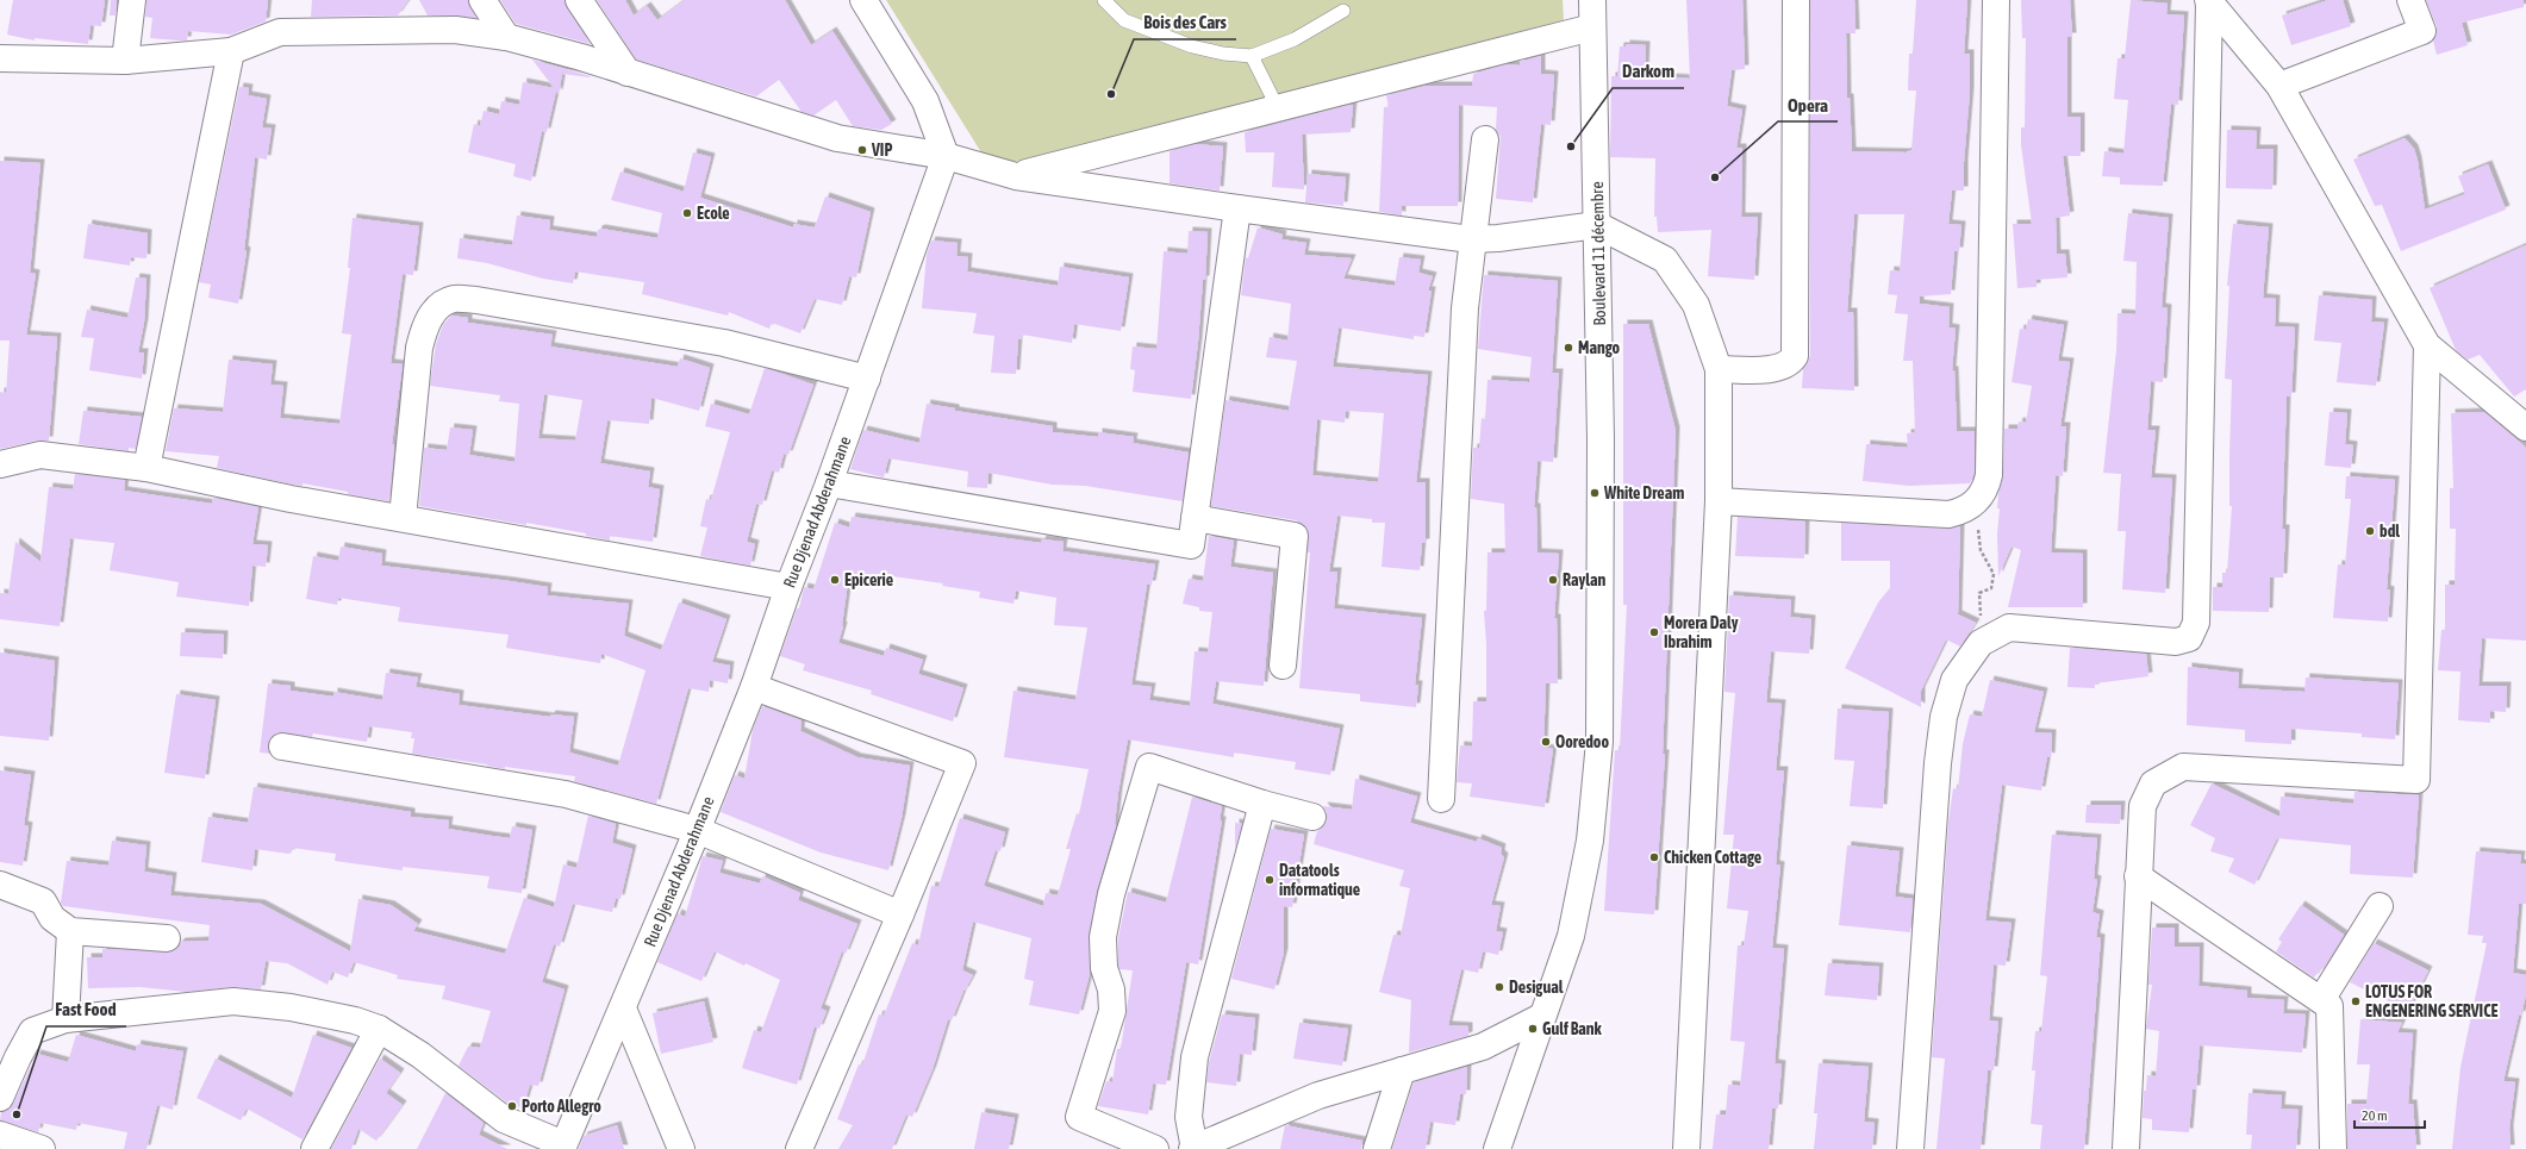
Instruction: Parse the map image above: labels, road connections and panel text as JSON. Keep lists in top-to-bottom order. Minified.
{"streets":{"street":["Boulevard 11 décembre","Rue Djenad Abderahmane"]},"places":["Bois des Cars","Darkom","VIP","Opera","Ecole","Mango","White Dream","bdl","Epicerie","Raylan","Morera Daly Ibrahim","Ooredoo","Chicken Cottage","Datatools informatique","Desigual","LOTUS FOR ENGENERING SERVICE","Gulf Bank","Porto Allegro","Fast Food"],"scale_bar":"20 m"}
